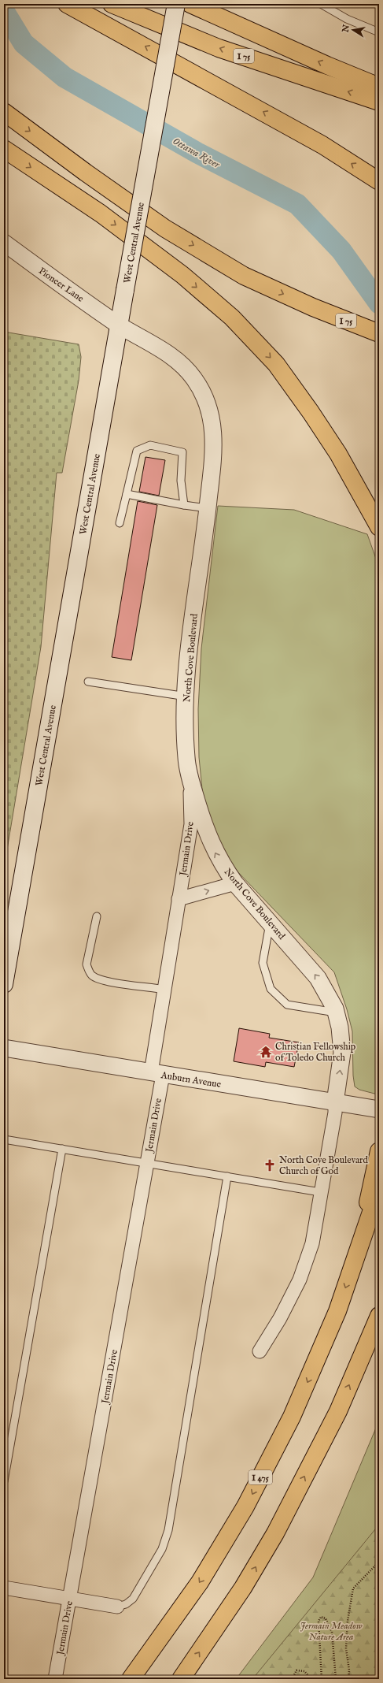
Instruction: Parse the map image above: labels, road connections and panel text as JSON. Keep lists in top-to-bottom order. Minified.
{"streets":{"highway":["I 75","I 475"],"main road":["West Central Avenue"],"street":["Pioneer Lane","North Cove Boulevard","Jermain Drive","Auburn Avenue"]},"crossings":[["West Central Avenue","Pioneer Lane"],["West Central Avenue","North Cove Boulevard"],["Pioneer Lane","North Cove Boulevard"],["North Cove Boulevard","Jermain Drive"],["North Cove Boulevard","Auburn Avenue"],["Jermain Drive","Auburn Avenue"]],"water":["Ottawa River"],"parks":["Jermain Meadow Nature Area"],"places":{"temple":["Christian Fellowship of Toledo Church"],"church":["North Cove Boulevard Church of God"]},"north":"left"}
